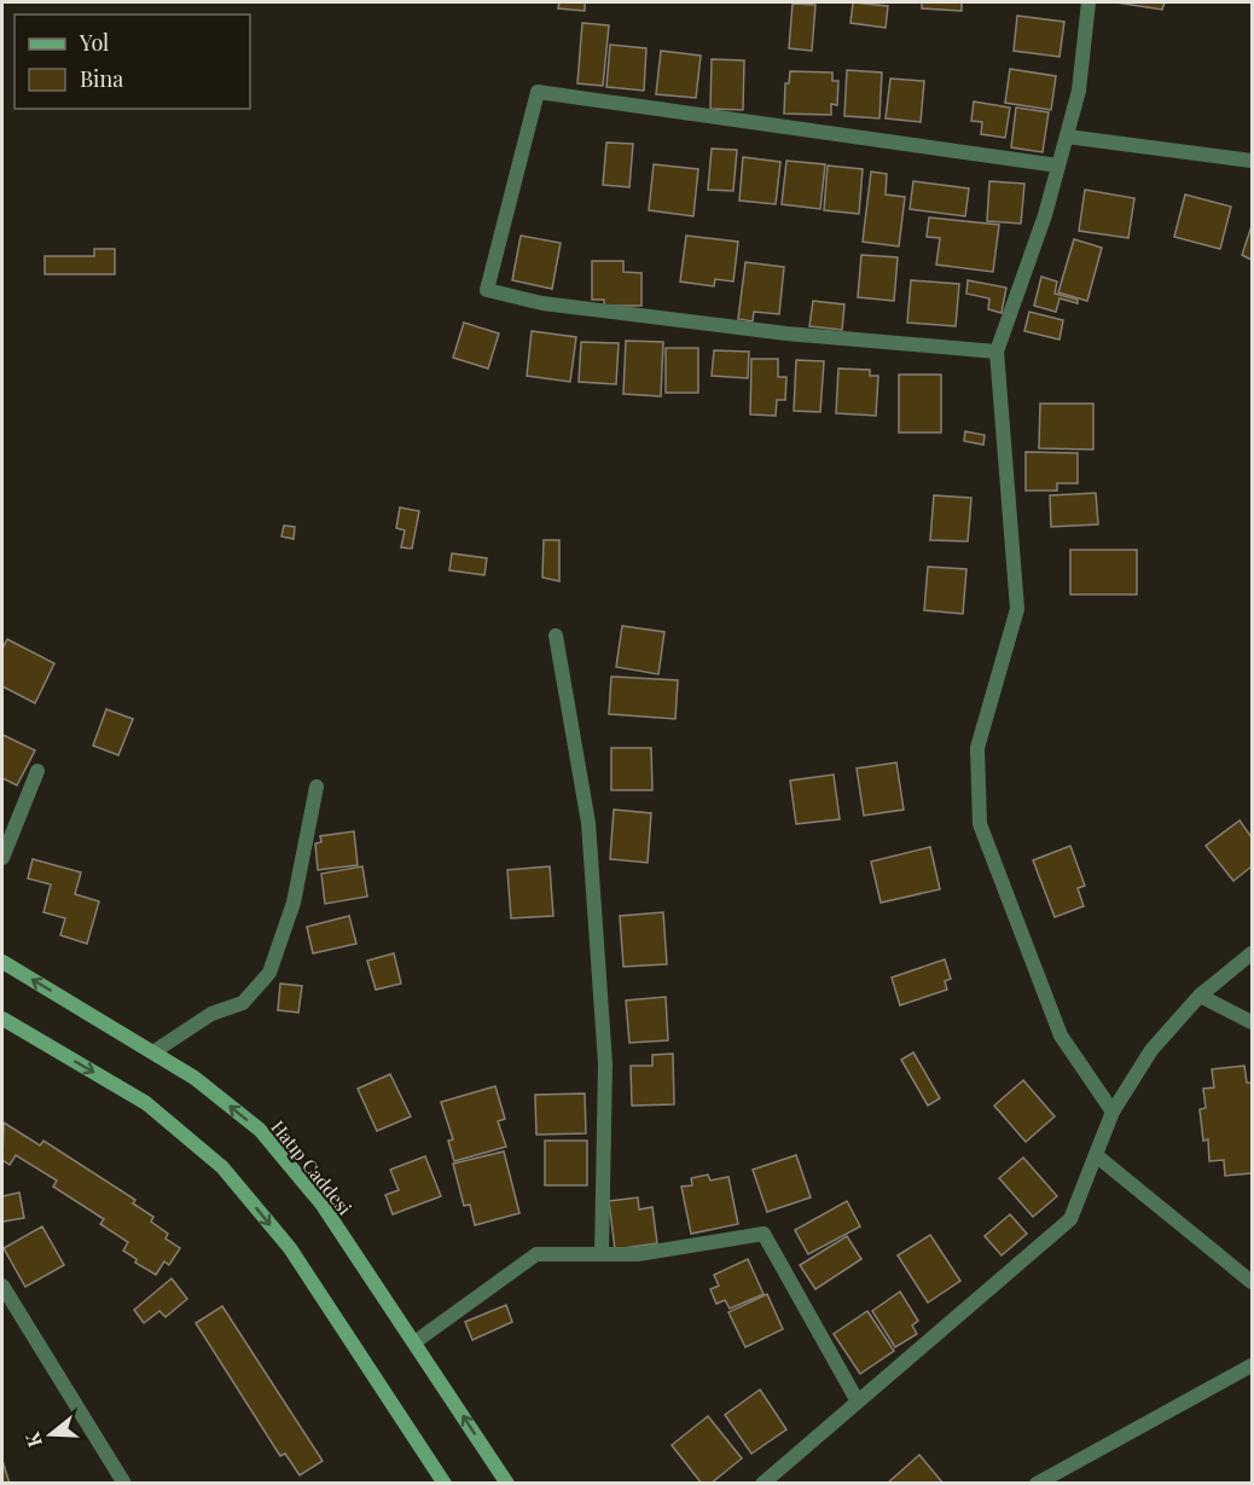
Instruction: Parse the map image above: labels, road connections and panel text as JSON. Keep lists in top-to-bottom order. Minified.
{"streets":{"main road":["Hatıp Caddesi"]},"legend":["Yol","Bina"],"north":"left"}
